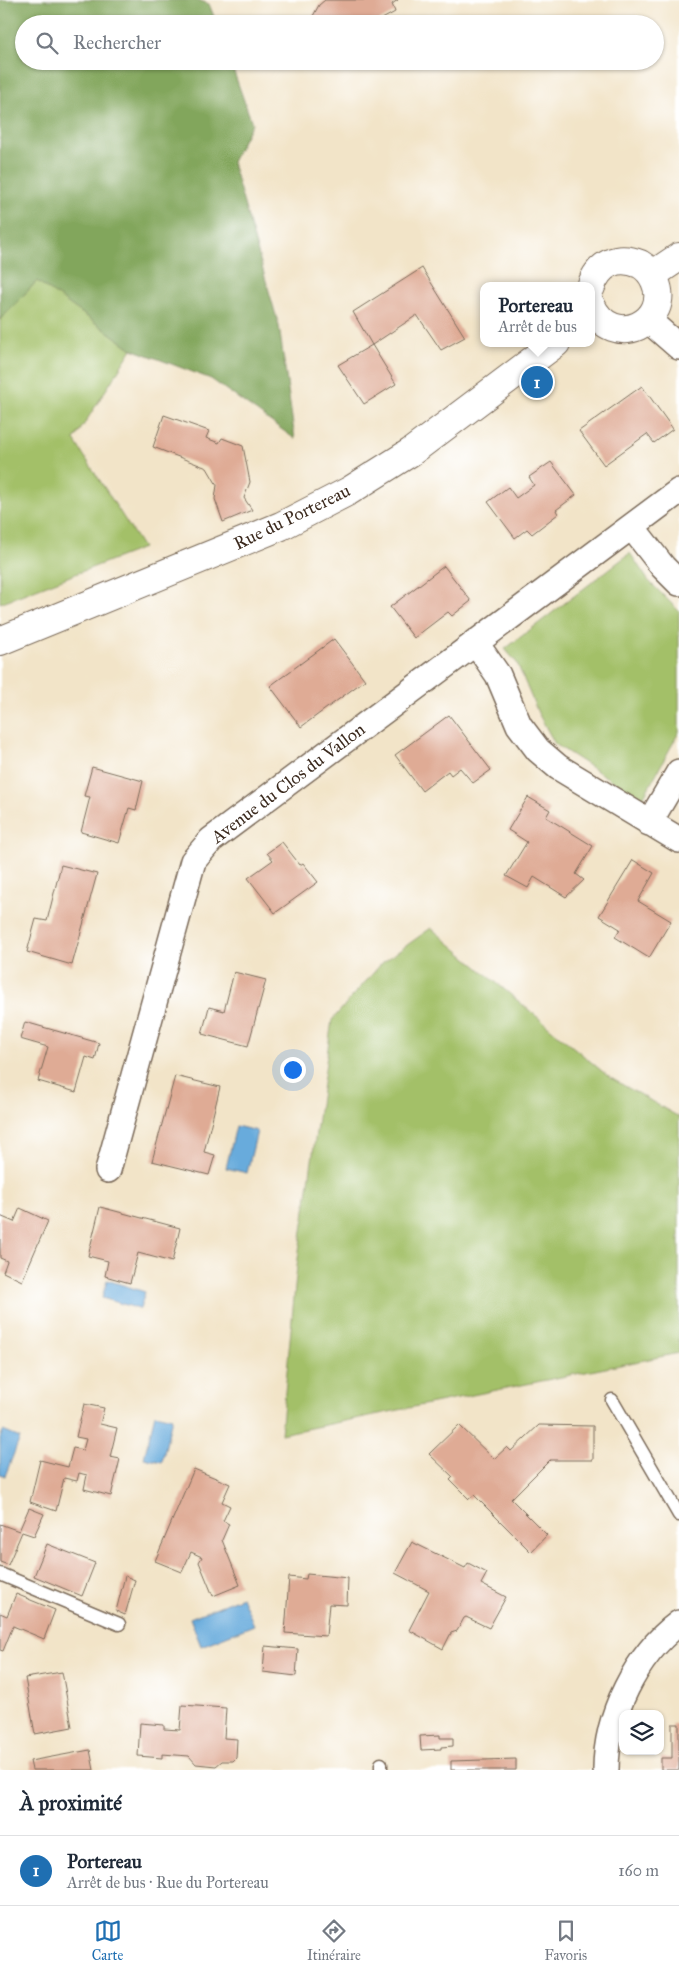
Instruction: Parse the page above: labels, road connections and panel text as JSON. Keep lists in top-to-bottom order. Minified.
{"streets":{"street":["Rue du Portereau","Avenue du Clos du Vallon"]},"page":{"search":"Rechercher","popup":["Portereau","Arrêt de bus"],"pins":"1","heading":"À proximité","list":[{"mark":"1","name":"Portereau","note":"Arrêt de bus · Rue du Portereau","value":"160 m"}],"nav":["Carte","Itinéraire","Favoris"]}}
